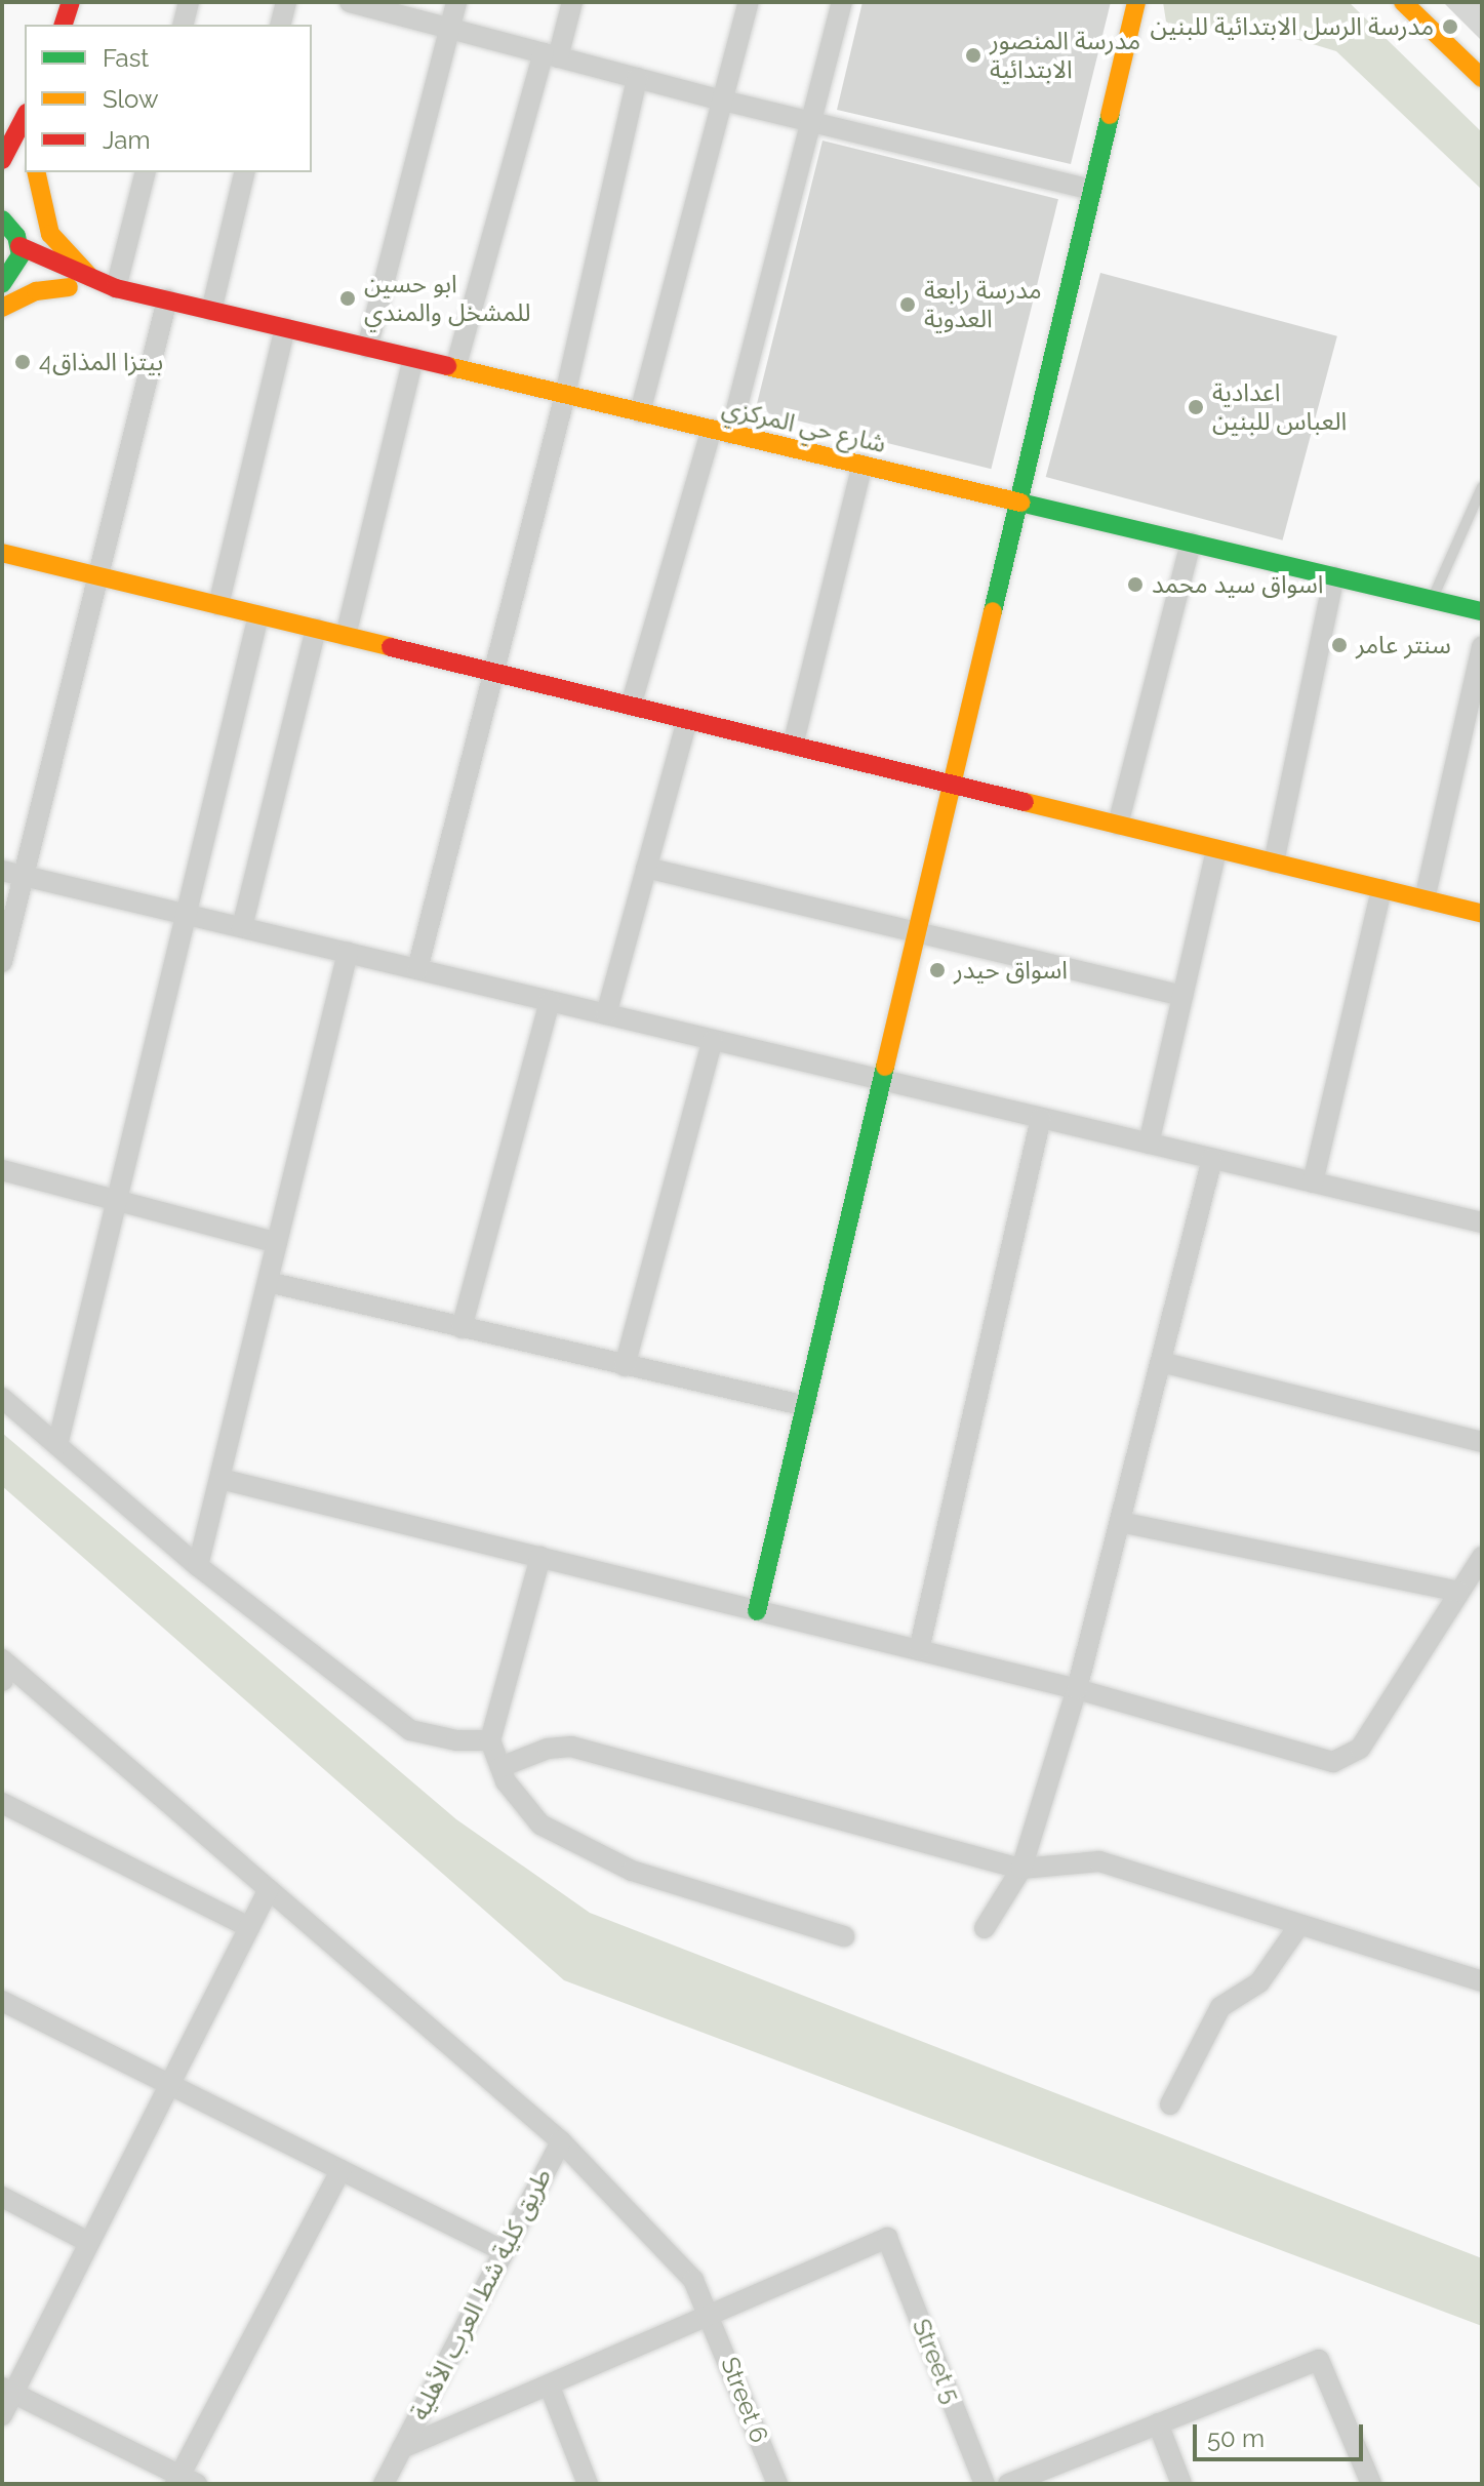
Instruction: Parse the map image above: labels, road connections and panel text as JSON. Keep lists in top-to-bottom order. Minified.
{"streets":{"street":["شارع حي المركزي","طريق كلية شط العرب الأهلية","Street 5","Street 6"]},"crossings":[["طريق كلية شط العرب الأهلية","Street 5"],["طريق كلية شط العرب الأهلية","Street 6"]],"places":["مدرسة الرسل الابتدائية للبنين","مدرسة المنصور الابتدائية","ابو حسين للمشخل والمندي","مدرسة رابعة العدوية","بيتزا المذاق4","اعدادية العباس للبنين","اسواق سيد محمد","سنتر عامر","اسواق حيدر"],"legend":["Fast","Slow","Jam"],"scale_bar":"50 m"}
